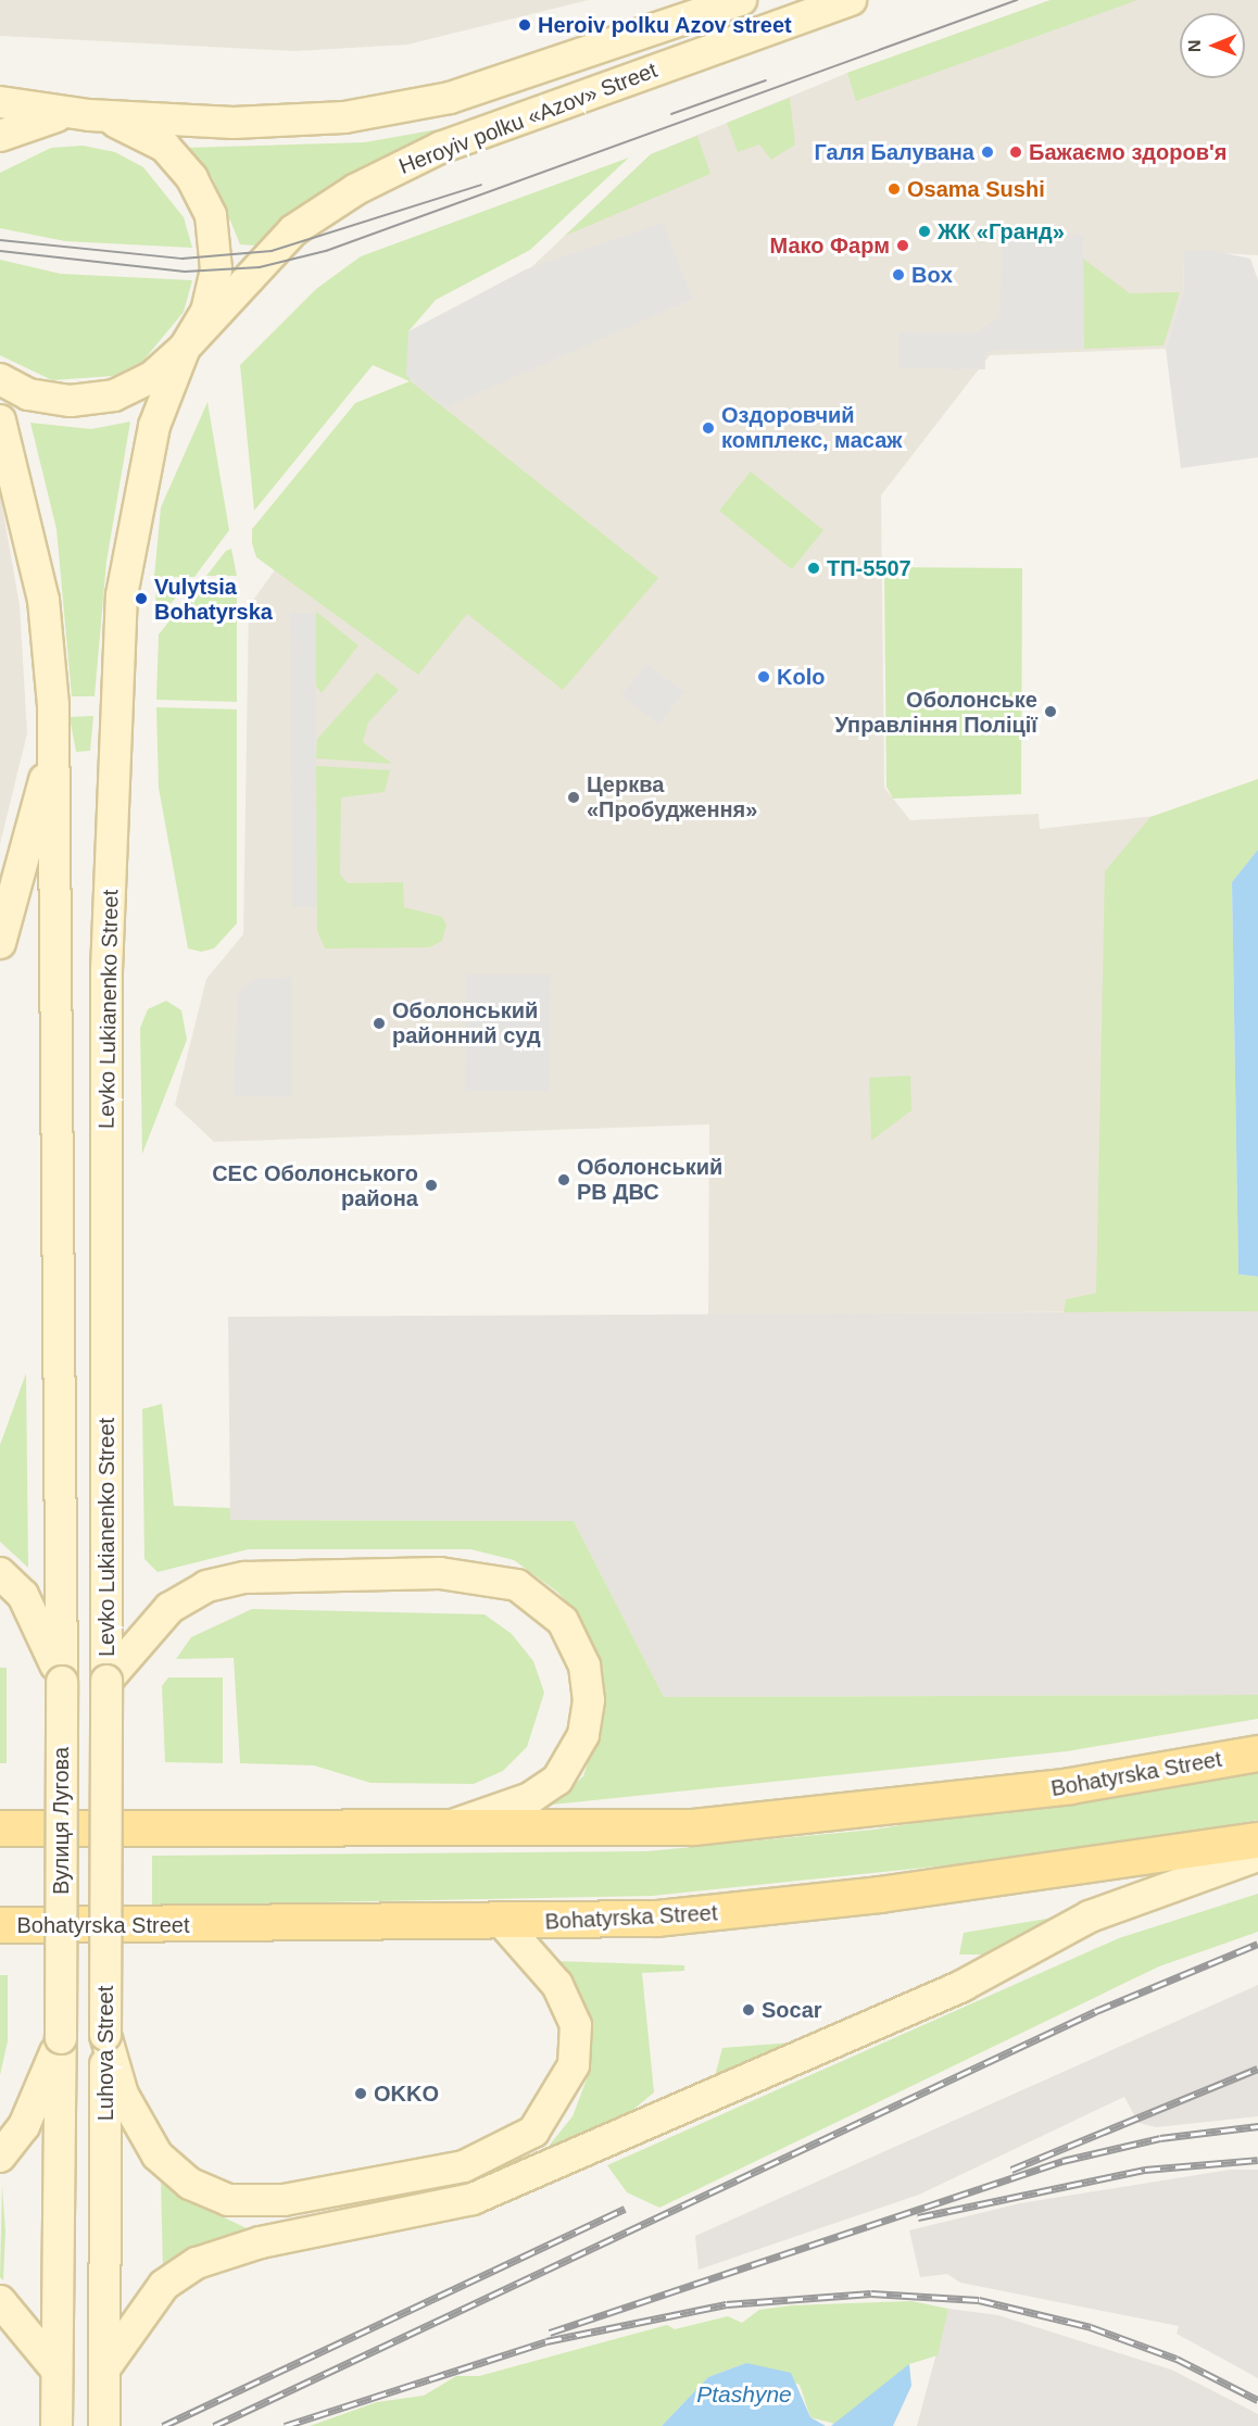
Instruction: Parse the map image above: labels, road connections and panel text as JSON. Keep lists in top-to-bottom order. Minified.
{"streets":{"main road":["Heroyiv polku «Azov» Street","Levko Lukianenko Street","Bohatyrska Street","Вулиця Лугова","Luhova Street"]},"crossings":[["Heroyiv polku «Azov» Street","Levko Lukianenko Street"],["Levko Lukianenko Street","Вулиця Лугова"],["Levko Lukianenko Street","Luhova Street"],["Вулиця Лугова","Luhova Street"]],"water":["Ptashyne"],"places":["Heroiv polku Azov street","Галя Балувана","Бажаємо здоров'я","Osama Sushi","ЖК «Гранд»","Мако Фарм","Box","Оздоровчий комплекс, масаж","ТП-5507","Vulytsia Bohatyrska","Kolo","Оболонське Управління Поліції","Церква «Пробудження»","Оболонський районний суд","Оболонський РВ ДВС","СЕС Оболонського района","Socar","OKKO"],"north":"left"}
